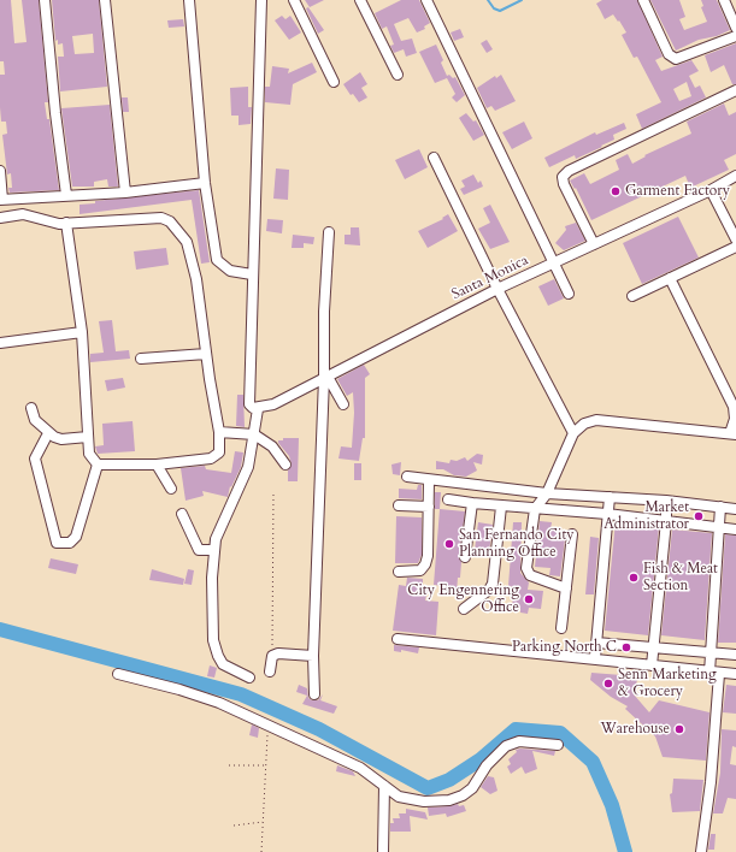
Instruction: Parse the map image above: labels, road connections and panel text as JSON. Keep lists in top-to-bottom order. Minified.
{"streets":{"street":["Santa Monica"]},"places":["Garment Factory","Market Administrator","San Fernando City Planning Office","Fish & Meat Section","City Engennering Office","Parking North C","Senn Marketing & Grocery","Warehouse"]}
